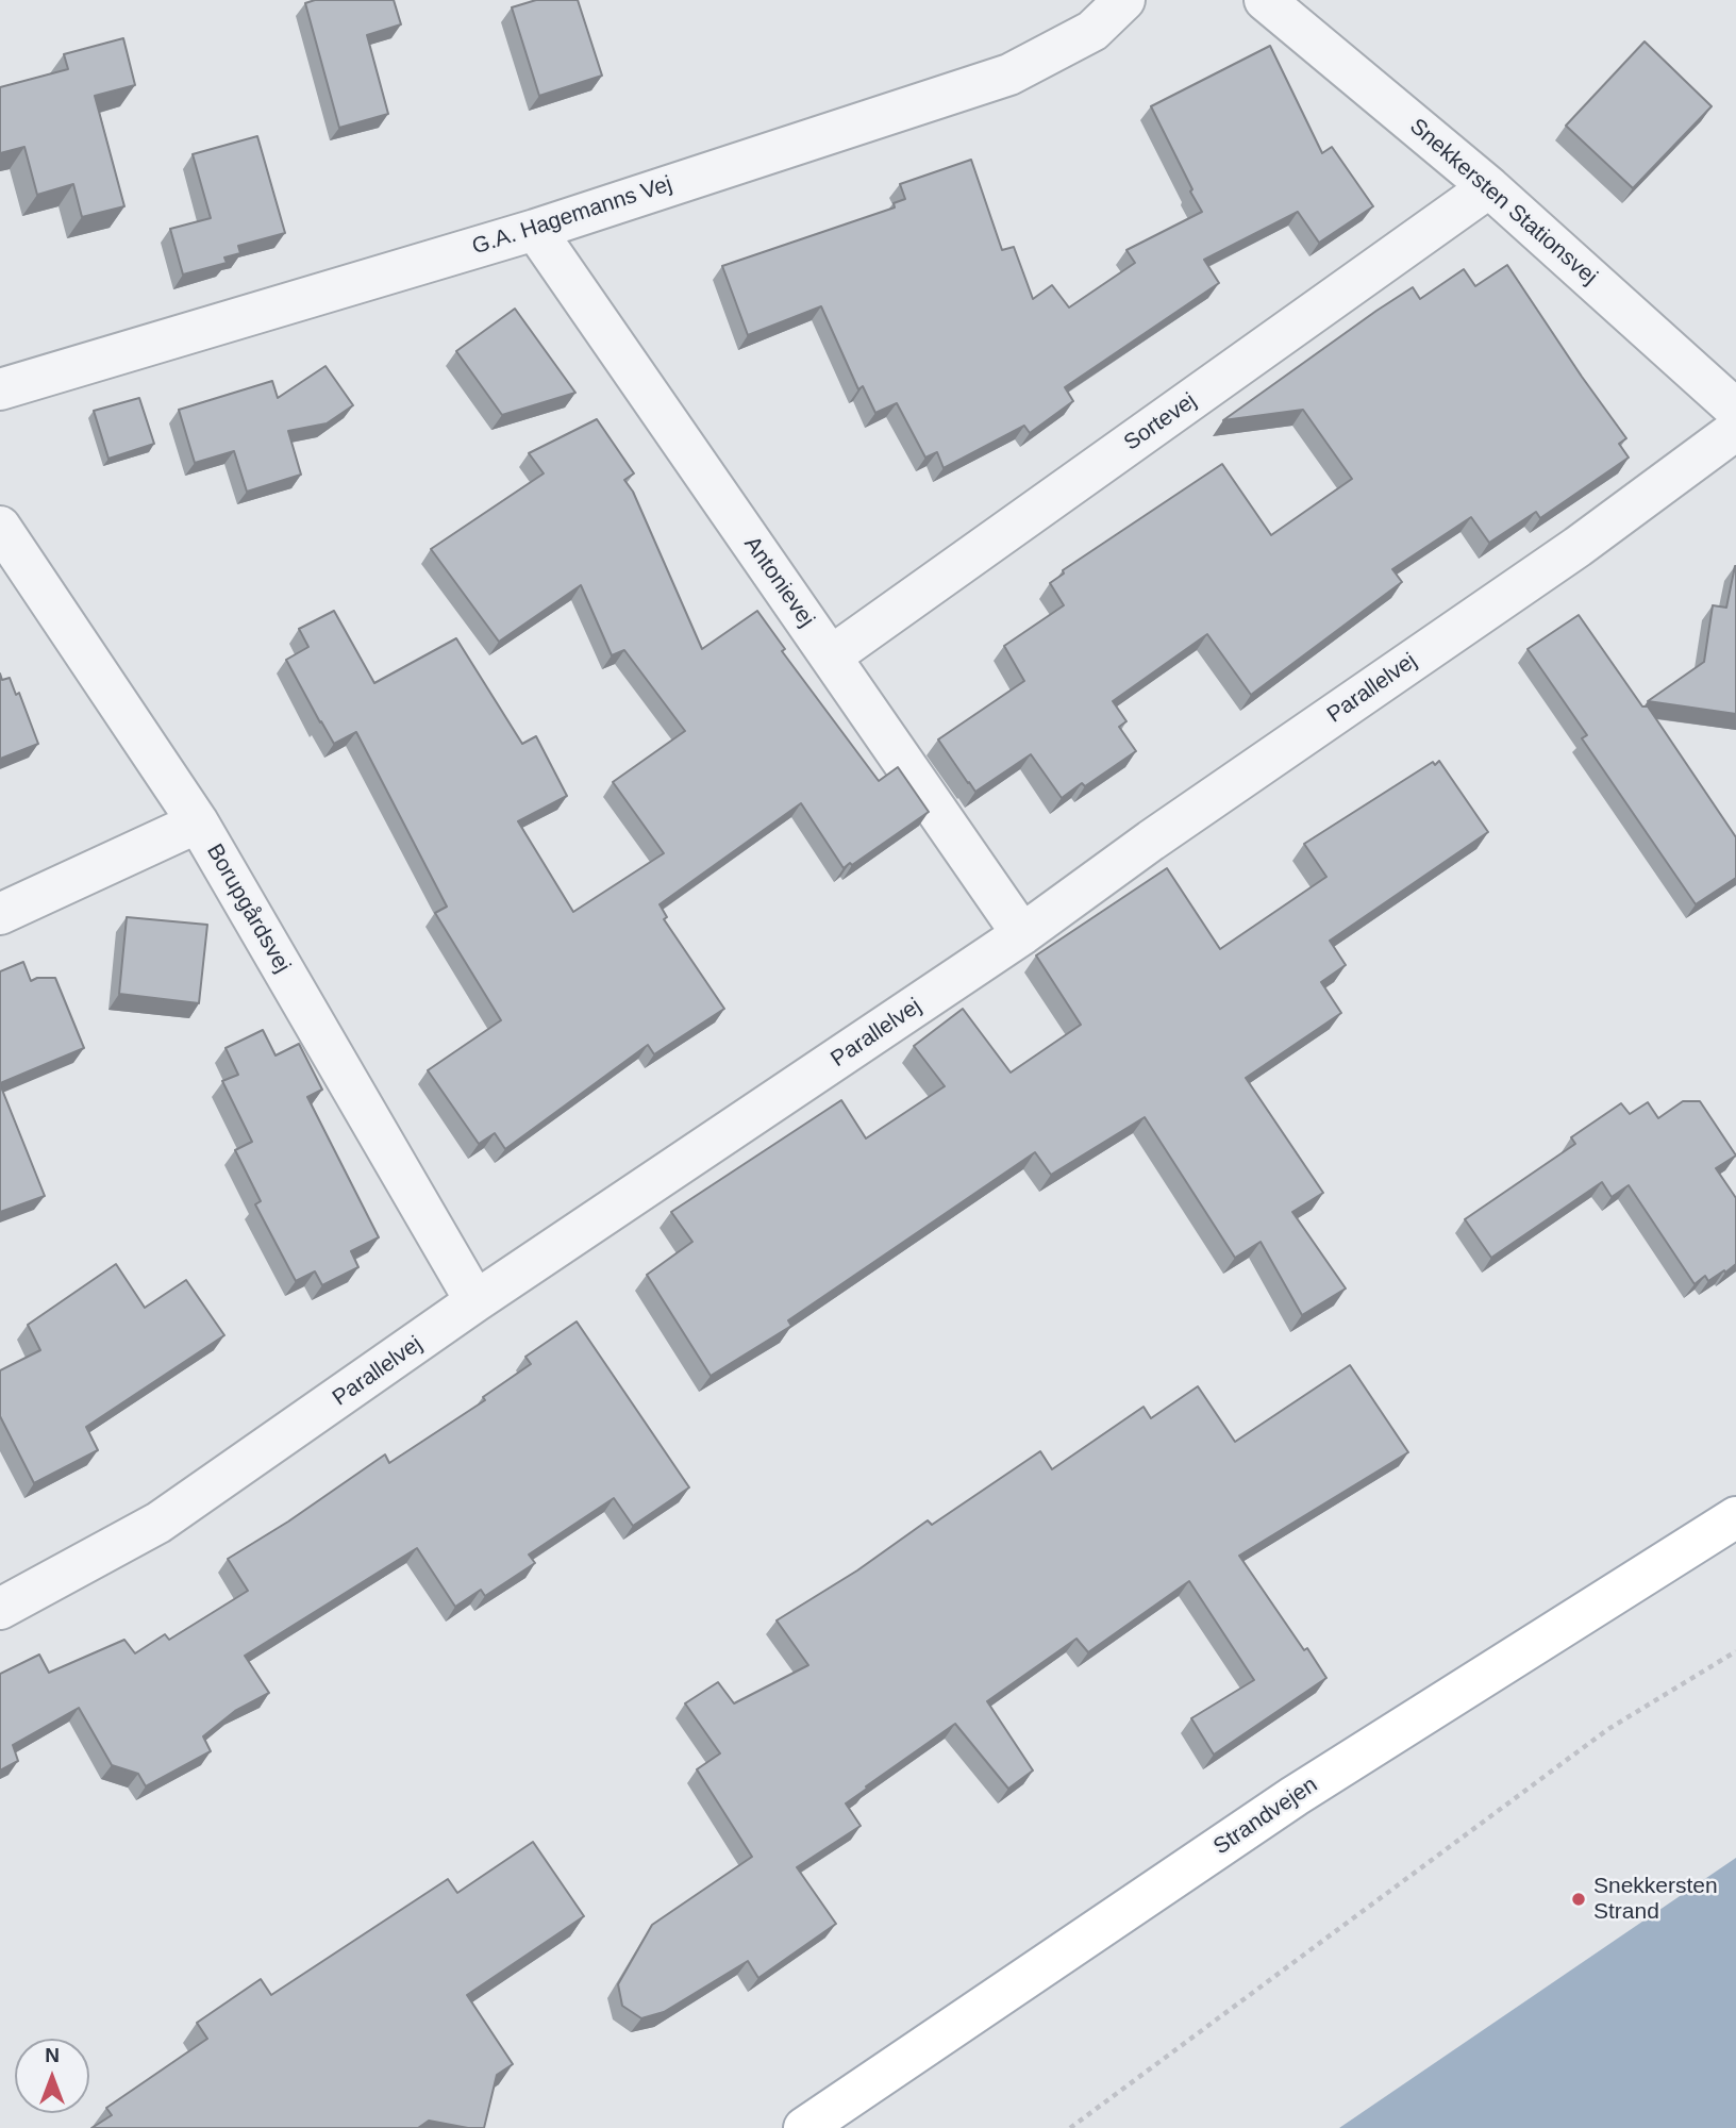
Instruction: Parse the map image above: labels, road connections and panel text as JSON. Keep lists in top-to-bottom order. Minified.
{"streets":{"main road":["Strandvejen"],"street":["Snekkersten Stationsvej","G.A. Hagemanns Vej","Sortevej","Antonievej","Parallelvej","Borupgårdsvej"]},"crossings":[["Snekkersten Stationsvej","Sortevej"],["G.A. Hagemanns Vej","Antonievej"],["Sortevej","Antonievej"],["Antonievej","Parallelvej"],["Parallelvej","Borupgårdsvej"]],"places":["Snekkersten Strand"],"north":"top"}
